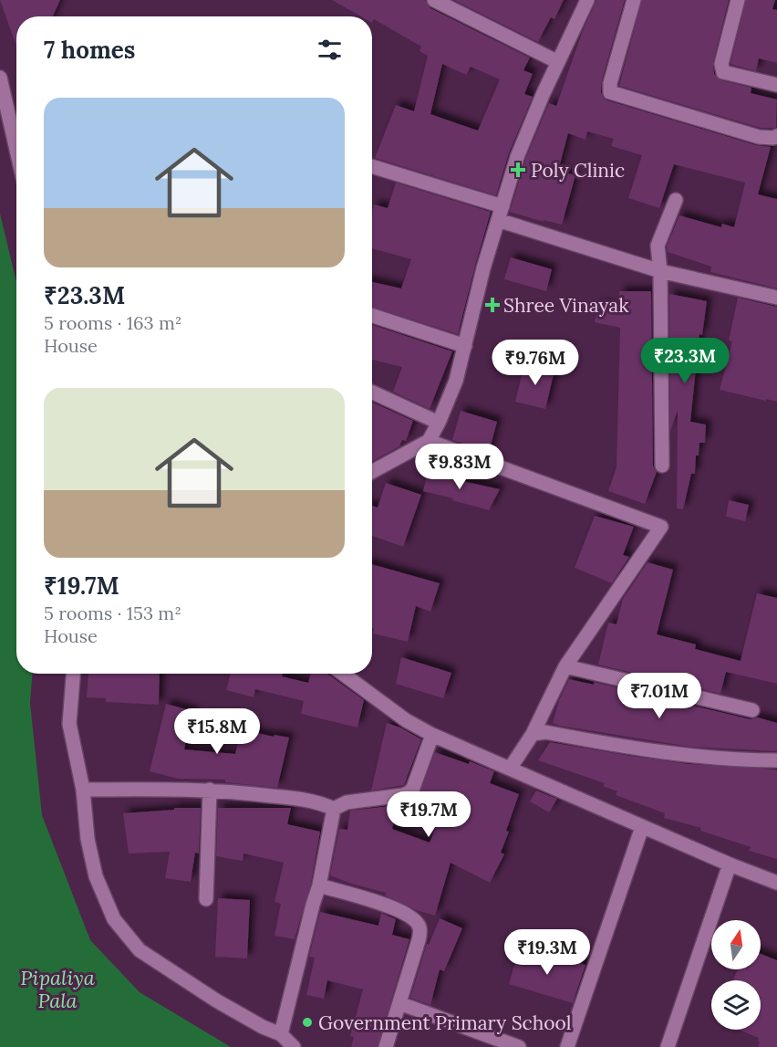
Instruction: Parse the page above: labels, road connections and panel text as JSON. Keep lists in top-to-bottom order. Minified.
{"water":["Pipaliya Pala"],"places":{"health":["Poly Clinic","Shree Vinayak"],"other":["Government Primary School"]},"north":"top","page":{"heading":"7 homes","list":[{"name":"₹23.3M","note":"5 rooms · 163 m² · House"},{"name":"₹19.7M","note":"5 rooms · 153 m² · House"}],"price":["₹23.3M","₹9.76M","₹9.83M","₹7.01M","₹15.8M","₹19.7M","₹19.3M"]}}
